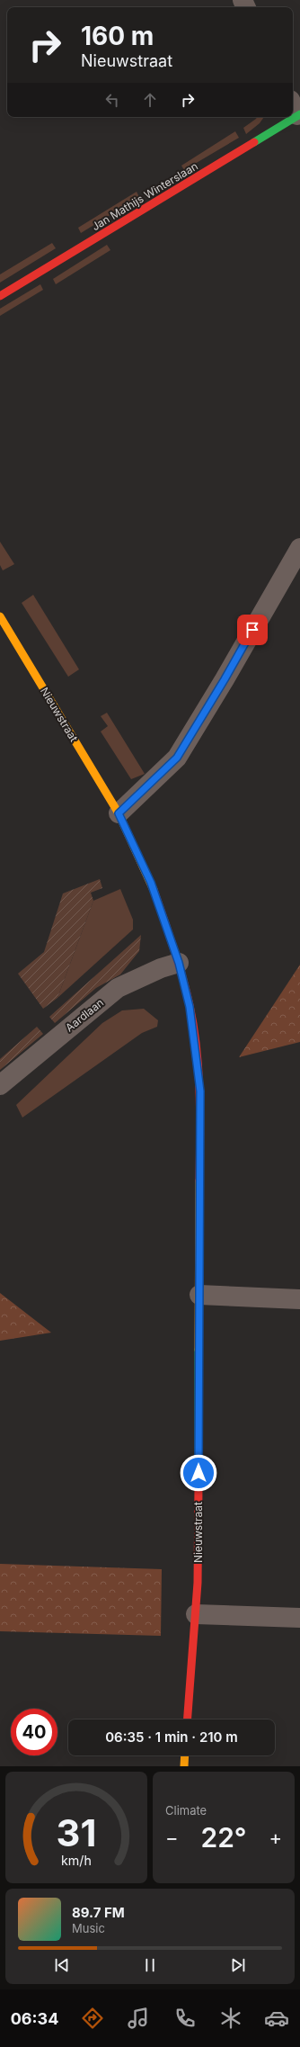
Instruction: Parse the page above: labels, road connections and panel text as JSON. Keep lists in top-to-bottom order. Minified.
{"streets":{"street":["Jan Mathijs Winterslaan","Nieuwstraat","Aardlaan"]},"crossings":[["Nieuwstraat","Aardlaan"]],"page":{"turn":["160 m","Nieuwstraat"],"limit":"40","trip":"06:35 · 1 min · 210 m","tile":"Climate","heat":["−","22°","+"],"song":["89.7 FM","Music"],"tabs":"06:34","gauge":["31","km/h"]}}
